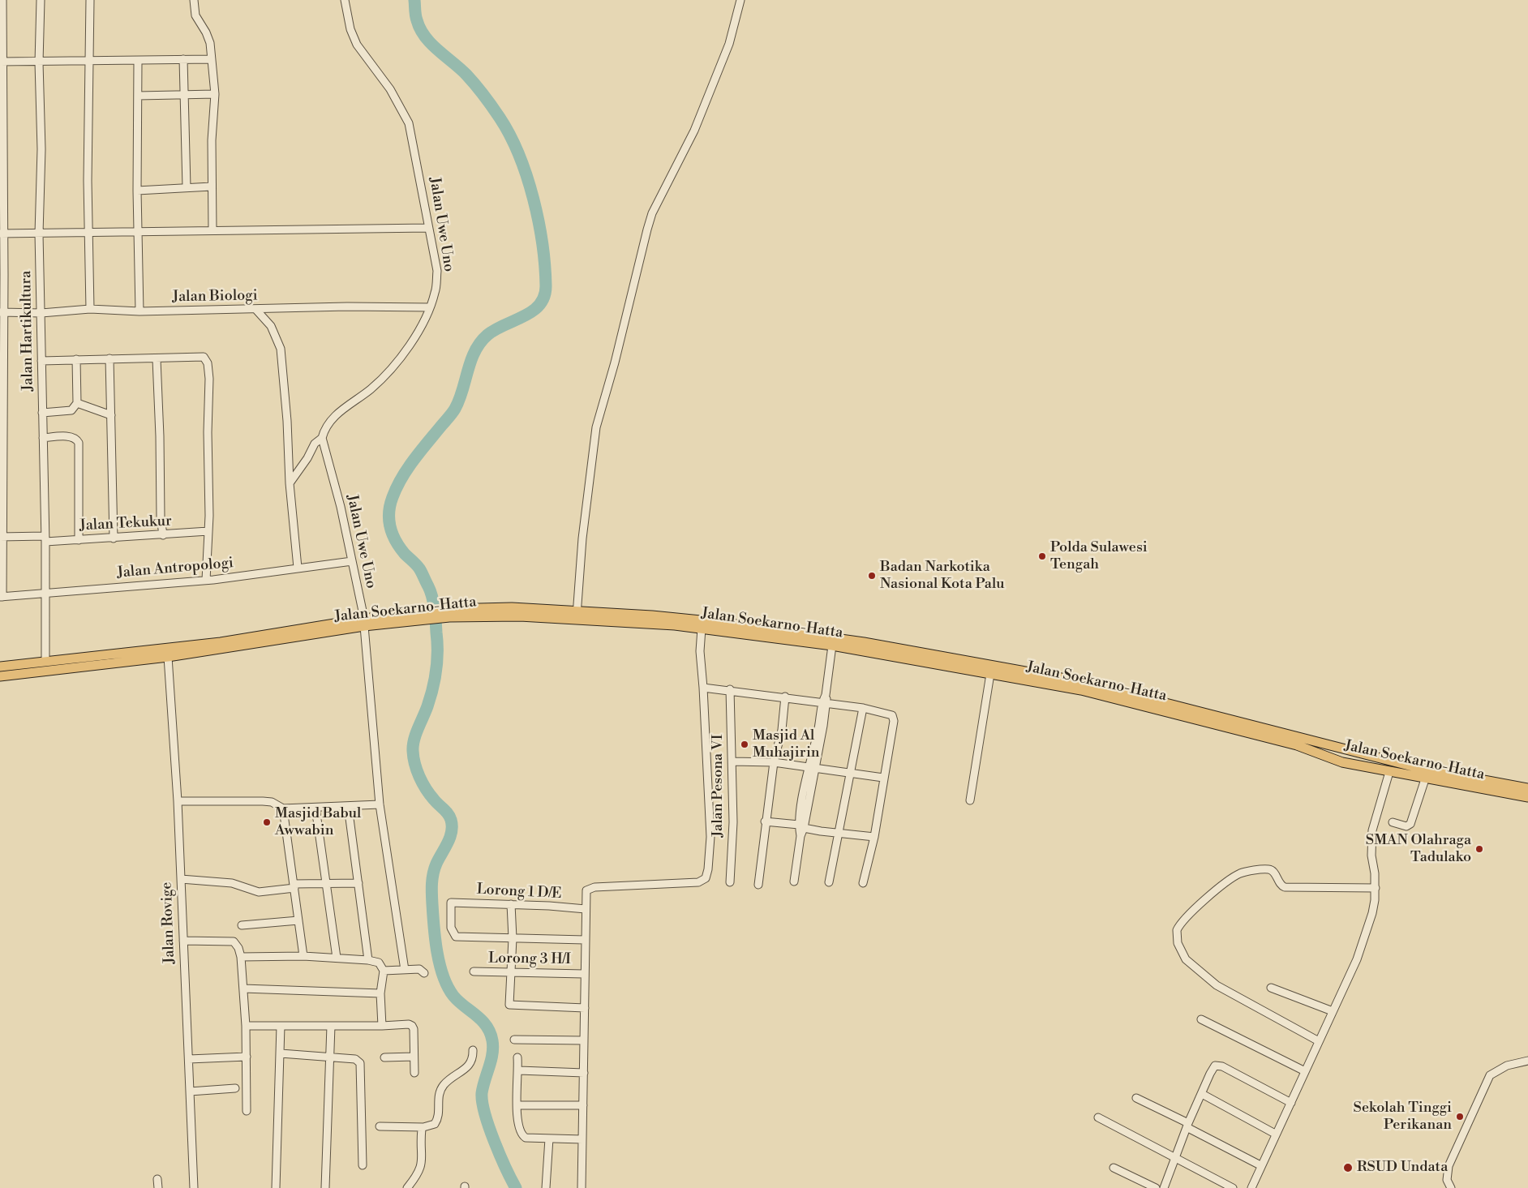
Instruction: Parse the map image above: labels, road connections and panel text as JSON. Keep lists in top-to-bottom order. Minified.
{"streets":{"main road":["Jalan Soekarno-Hatta"],"street":["Jalan Uwe Uno","Jalan Biologi","Jalan Hartikultura","Jalan Tekukur","Jalan Antropologi","Jalan Pesona VI","Lorong 1 D/E","Jalan Rovige","Lorong 3 H/I"]},"crossings":[["Jalan Uwe Uno","Jalan Biologi"],["Jalan Uwe Uno","Jalan Antropologi"],["Jalan Uwe Uno","Jalan Soekarno-Hatta"],["Jalan Biologi","Jalan Hartikultura"],["Jalan Hartikultura","Jalan Tekukur"],["Jalan Hartikultura","Jalan Antropologi"],["Jalan Hartikultura","Jalan Soekarno-Hatta"],["Jalan Soekarno-Hatta","Jalan Rovige"]],"places":["Polda Sulawesi Tengah","Badan Narkotika Nasional Kota Palu","Masjid Al Muhajirin","Masjid Babul Awwabin","SMAN Olahraga Tadulako","Sekolah Tinggi Perikanan","RSUD Undata"]}
